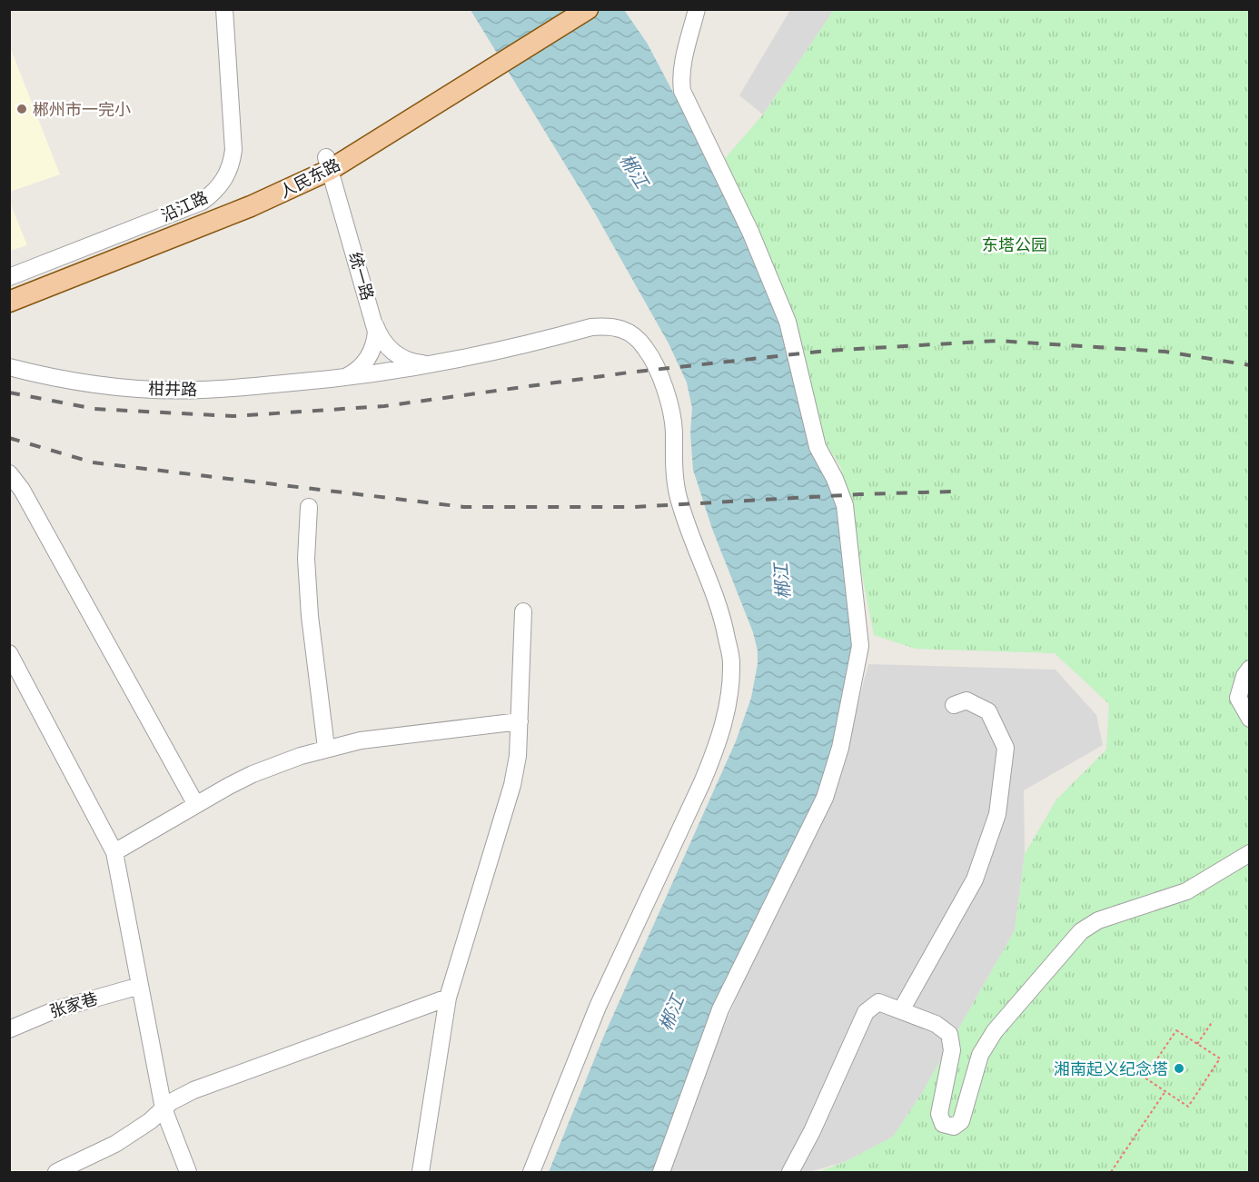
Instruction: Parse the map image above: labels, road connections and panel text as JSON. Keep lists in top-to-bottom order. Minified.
{"streets":{"main road":["人民东路"],"street":["沿江路","统一路","柑井路","张家巷"]},"crossings":[["人民东路","统一路"],["统一路","柑井路"]],"water":["郴江"],"parks":["东塔公园"],"places":["郴州市一完小","湘南起义纪念塔"]}
